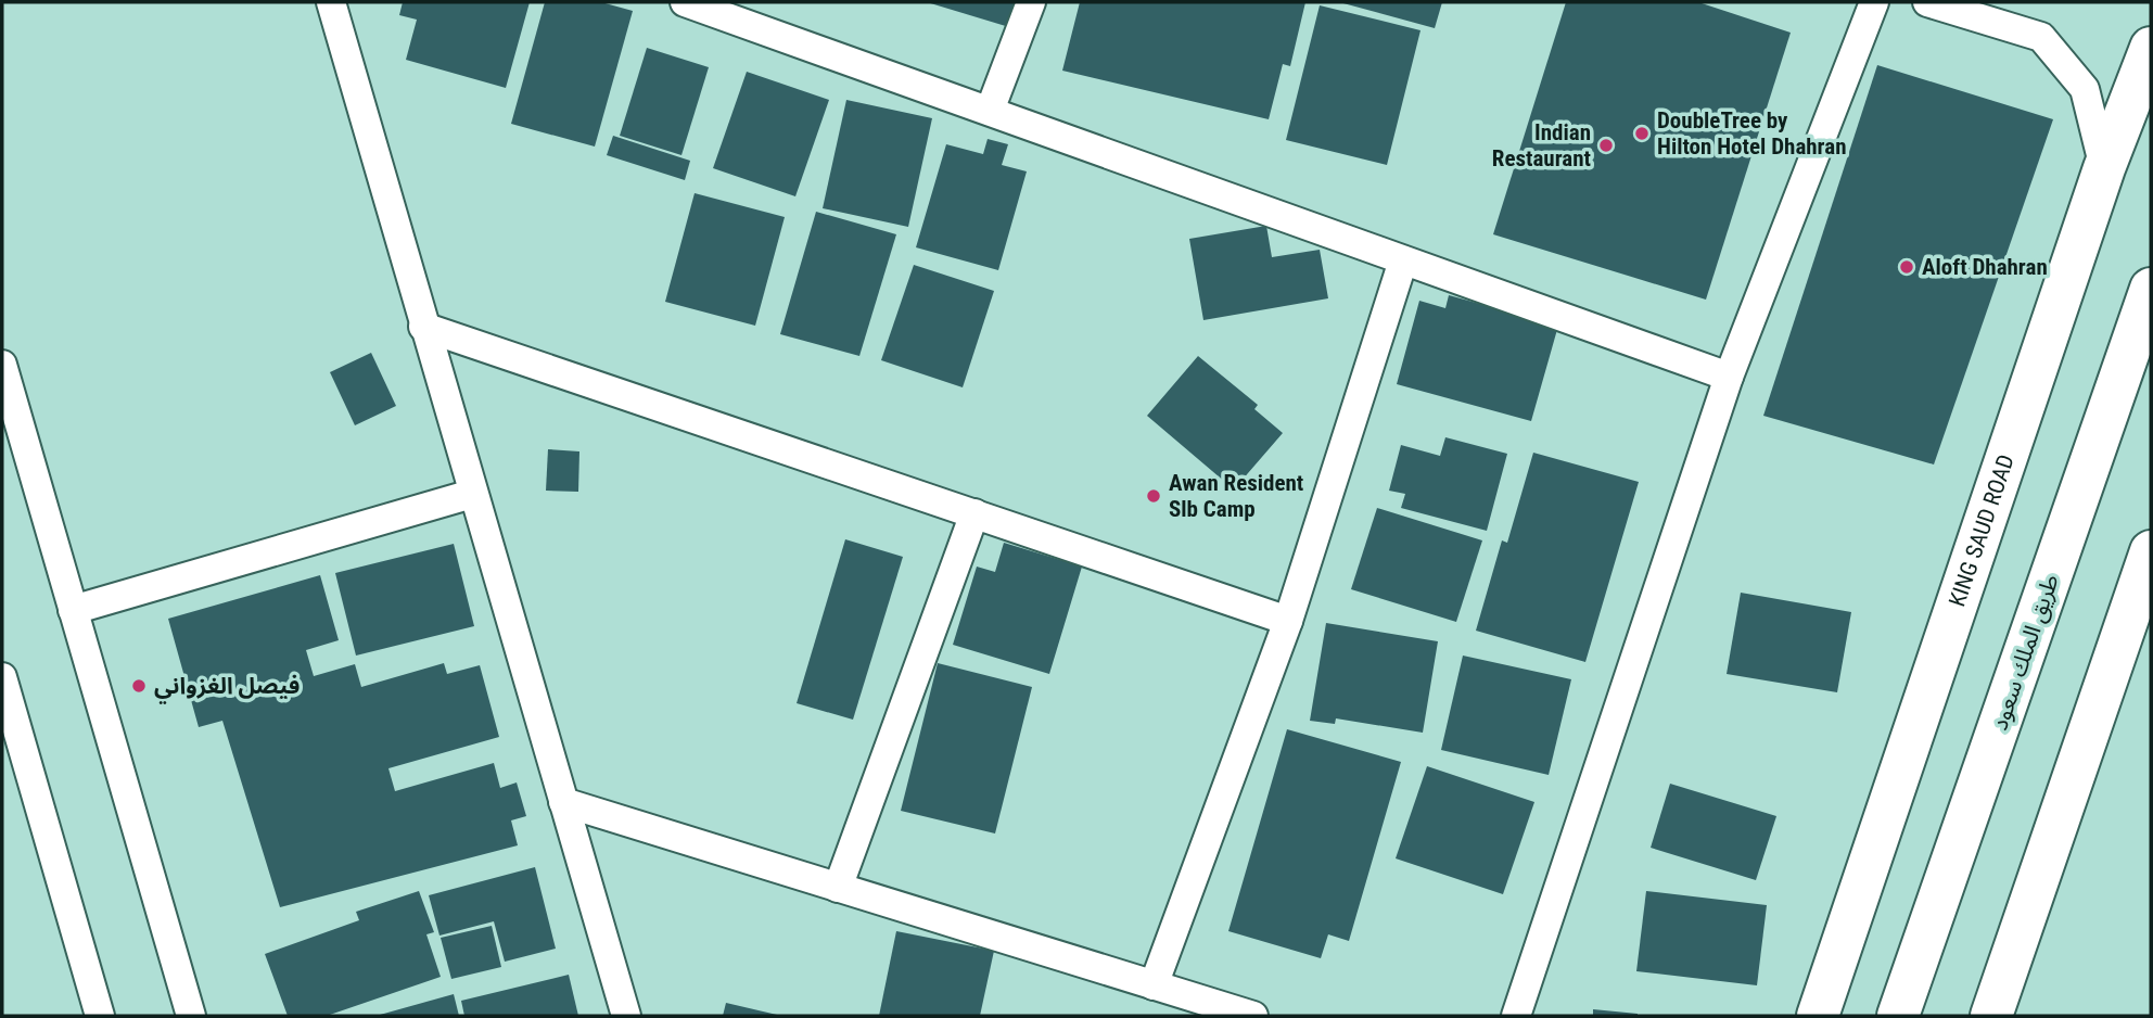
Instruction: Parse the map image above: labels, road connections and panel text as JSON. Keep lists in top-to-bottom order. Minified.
{"streets":{"main road":["KING SAUD ROAD","طريق الملك سعود"]},"places":["DoubleTree by Hilton Hotel Dhahran","Indian Restaurant","Aloft Dhahran","Awan Resident Slb Camp","فيصل الغزواني"]}
